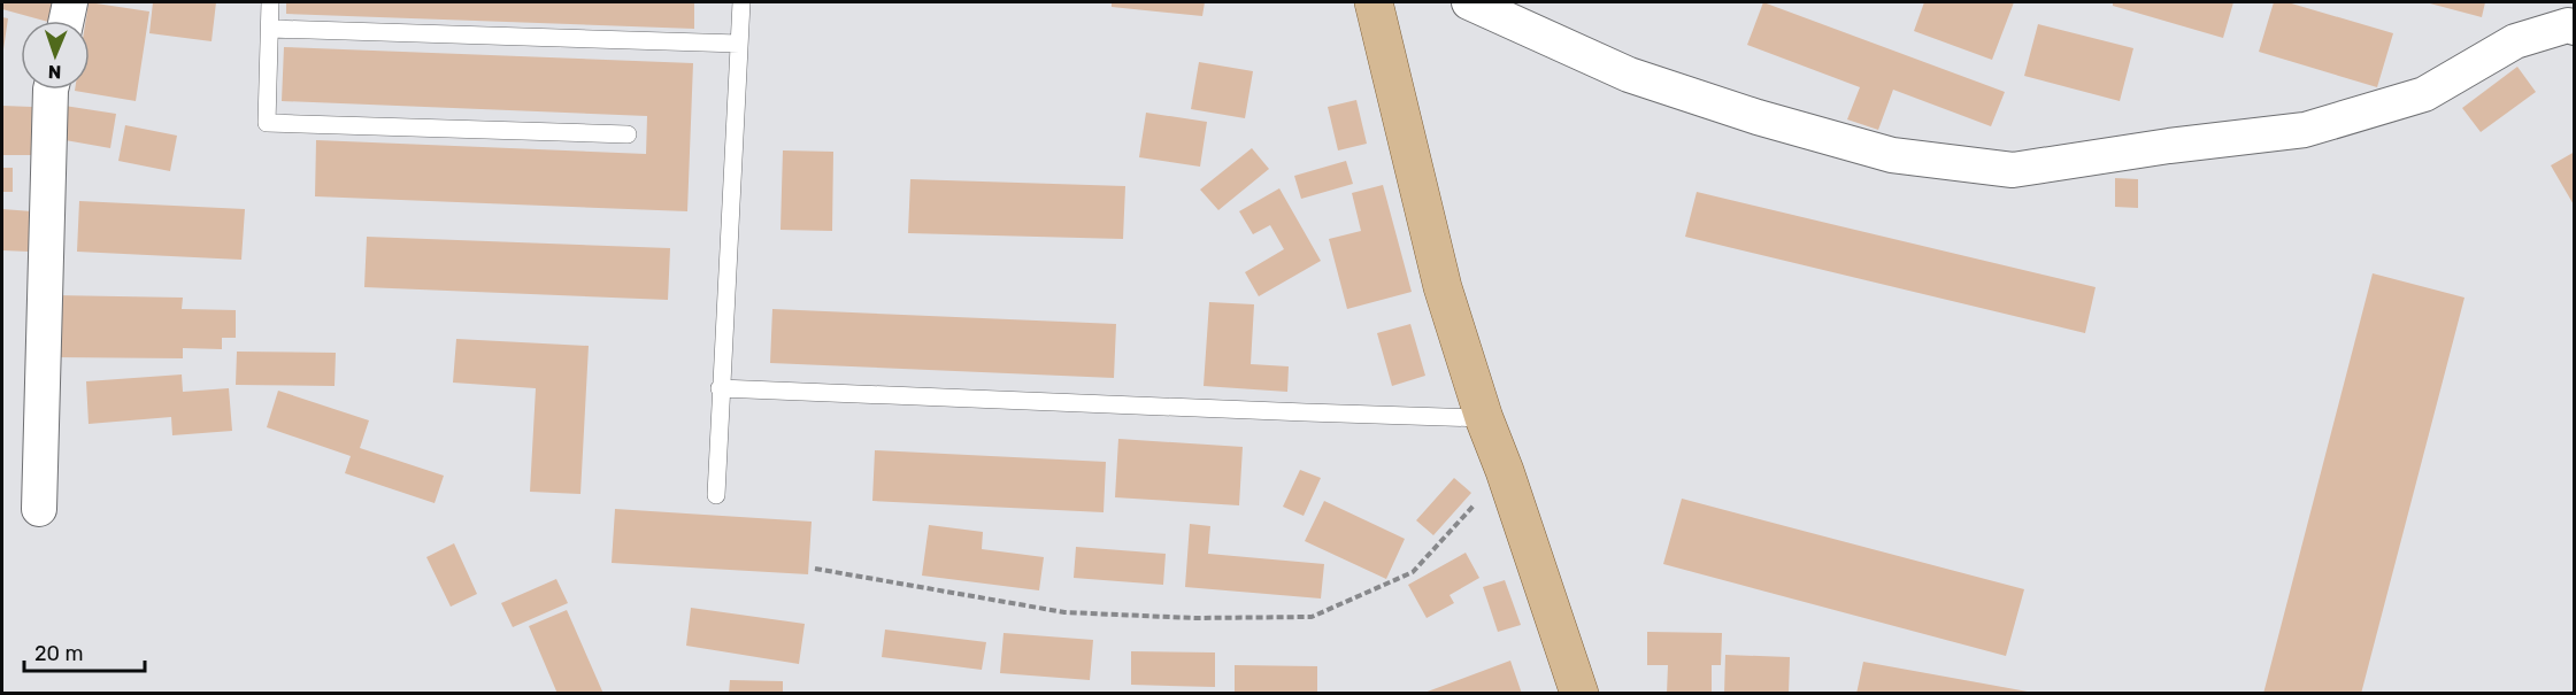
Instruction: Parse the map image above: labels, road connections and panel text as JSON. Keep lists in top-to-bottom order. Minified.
{"scale_bar":"20 m","north":"bottom"}
